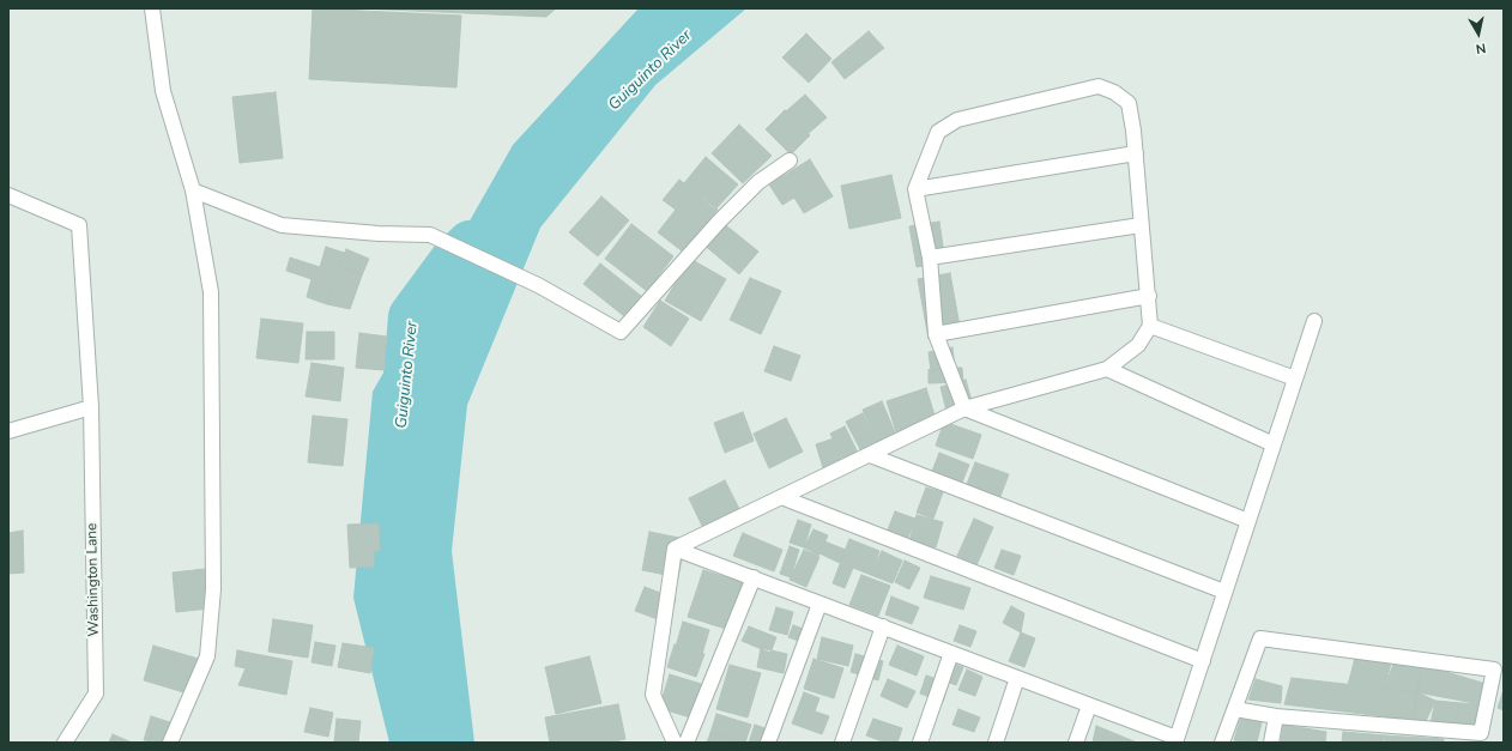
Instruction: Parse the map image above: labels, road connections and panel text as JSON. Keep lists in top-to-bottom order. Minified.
{"streets":{"street":["Washington Lane"]},"water":["Guiguinto River"],"north":"bottom"}
